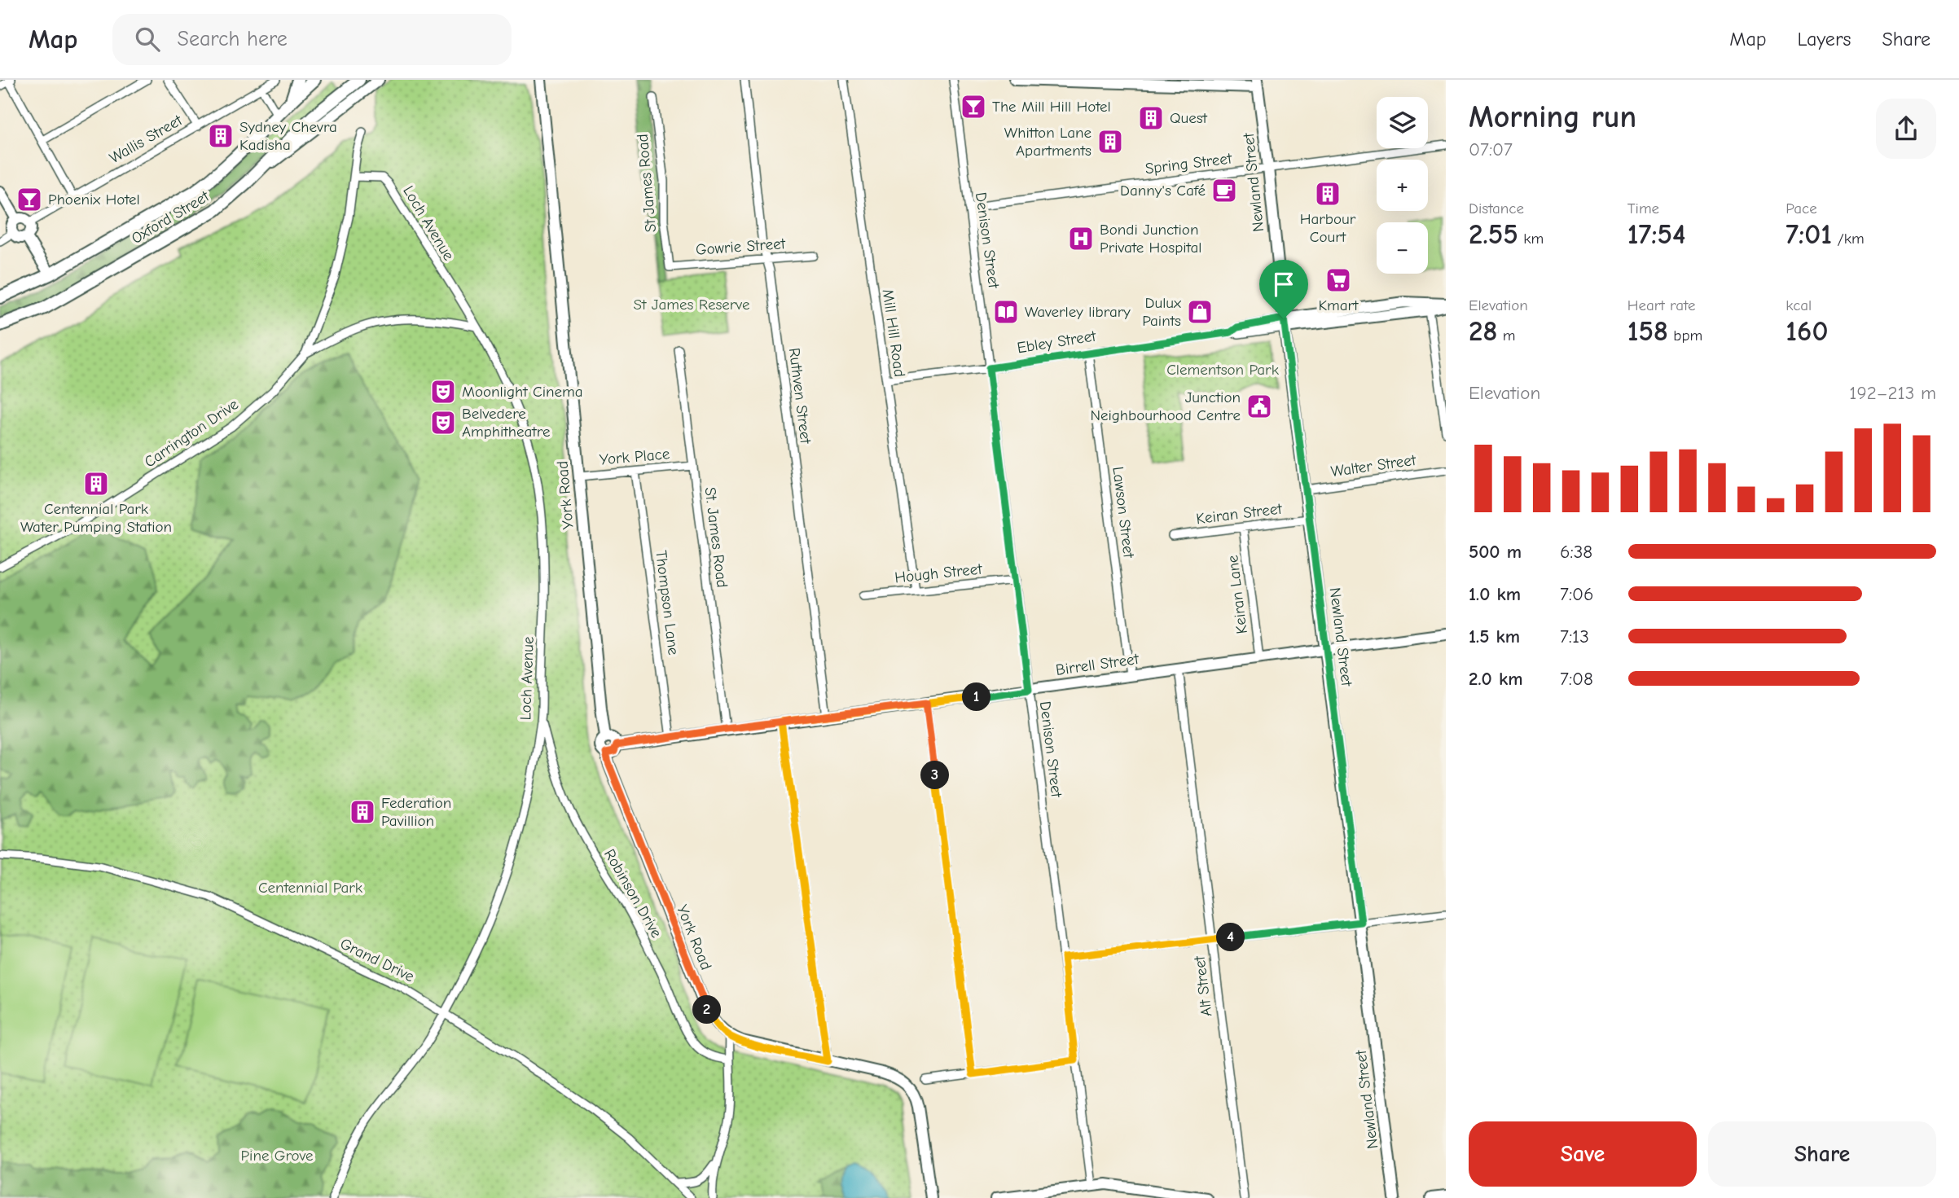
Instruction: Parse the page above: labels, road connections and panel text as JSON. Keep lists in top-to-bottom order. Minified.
{"streets":{"main road":["Newland Street","Oxford Street","Ebley Street","York Road","Birrell Street"],"street":["Wallis Street","Spring Street","St James Road","Loch Avenue","Denison Street","Gowrie Street","Mill Hill Road","Ruthven Street","Carrington Drive","York Place","Walter Street","Lawson Street","Keiran Street","St. James Road","Hough Street","Keiran Lane","Thompson Lane","Robinson Drive","Grand Drive","Alt Street"]},"crossings":[["Spring Street","Newland Street"],["Spring Street","Denison Street"],["Newland Street","Ebley Street"],["Newland Street","Walter Street"],["Newland Street","Keiran Street"],["Newland Street","Birrell Street"],["St James Road","Gowrie Street"],["Loch Avenue","Carrington Drive"],["Loch Avenue","Robinson Drive"],["Loch Avenue","Grand Drive"],["Denison Street","Ebley Street"],["Denison Street","Hough Street"],["Denison Street","Birrell Street"],["Gowrie Street","Ruthven Street"],["Mill Hill Road","Ebley Street"],["Mill Hill Road","Hough Street"],["Ebley Street","Lawson Street"],["Ruthven Street","Birrell Street"],["York Place","York Road"],["York Place","St. James Road"],["York Place","Thompson Lane"],["York Road","Birrell Street"],["Lawson Street","Birrell Street"],["Keiran Street","Keiran Lane"],["St. James Road","Birrell Street"],["Keiran Lane","Birrell Street"],["Thompson Lane","Birrell Street"],["Birrell Street","Alt Street"]],"parks":["St James Reserve","Clementson Park","Centennial Park","Pine Grove"],"places":{"bar":["The Mill Hill Hotel","Phoenix Hotel"],"building":["Quest","Sydney Chevra Kadisha","Whitton Lane Apartments","Harbour Court","Centennial Park Water Pumping Station","Federation Pavillion"],"cafe":["Danny's Café"],"hospital":["Bondi Junction Private Hospital"],"supermarket":["Kmart"],"library":["Waverley library"],"shop":["Dulux Paints"],"theatre":["Moonlight Cinema","Belvedere Amphitheatre"],"public building":["Junction Neighbourhood Centre"]},"page":{"header":"Map","search":"Search here","nav":["Map","Layers","Share"],"heading":["Morning run","07:07"],"map_buttons":["+","−"],"stats":[["Distance","2.55 km"],["Time","17:54"],["Pace","7:01 /km"],["Elevation","28 m"],["Heart rate","158 bpm"],["kcal","160"]],"chart":["Elevation","192–213 m"],"list":[{"name":"500 m","note":"6:38"},{"name":"1.0 km","note":"7:06"},{"name":"1.5 km","note":"7:13"},{"name":"2.0 km","note":"7:08"}],"pins":["1","3","4","2"],"buttons":["Save","Share"]}}
